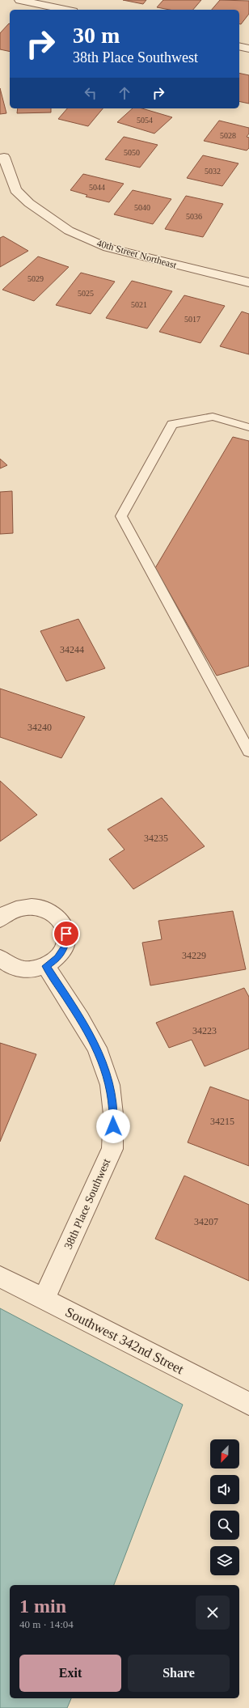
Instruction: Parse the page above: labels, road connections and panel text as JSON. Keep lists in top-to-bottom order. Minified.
{"streets":{"street":["40th Street Northeast","38th Place Southwest","Southwest 342nd Street"]},"crossings":[["38th Place Southwest","Southwest 342nd Street"]],"house_numbers":["5054","5028","5050","5032","5044","5040","5036","5029","5025","5021","5017","34244","34240","34235","34229","34223","34215","34207"],"north":"bottom left","page":{"turn":["30 m","38th Place Southwest"],"heading":["1 min","40 m · 14:04"],"buttons":["Exit","Share"]}}
